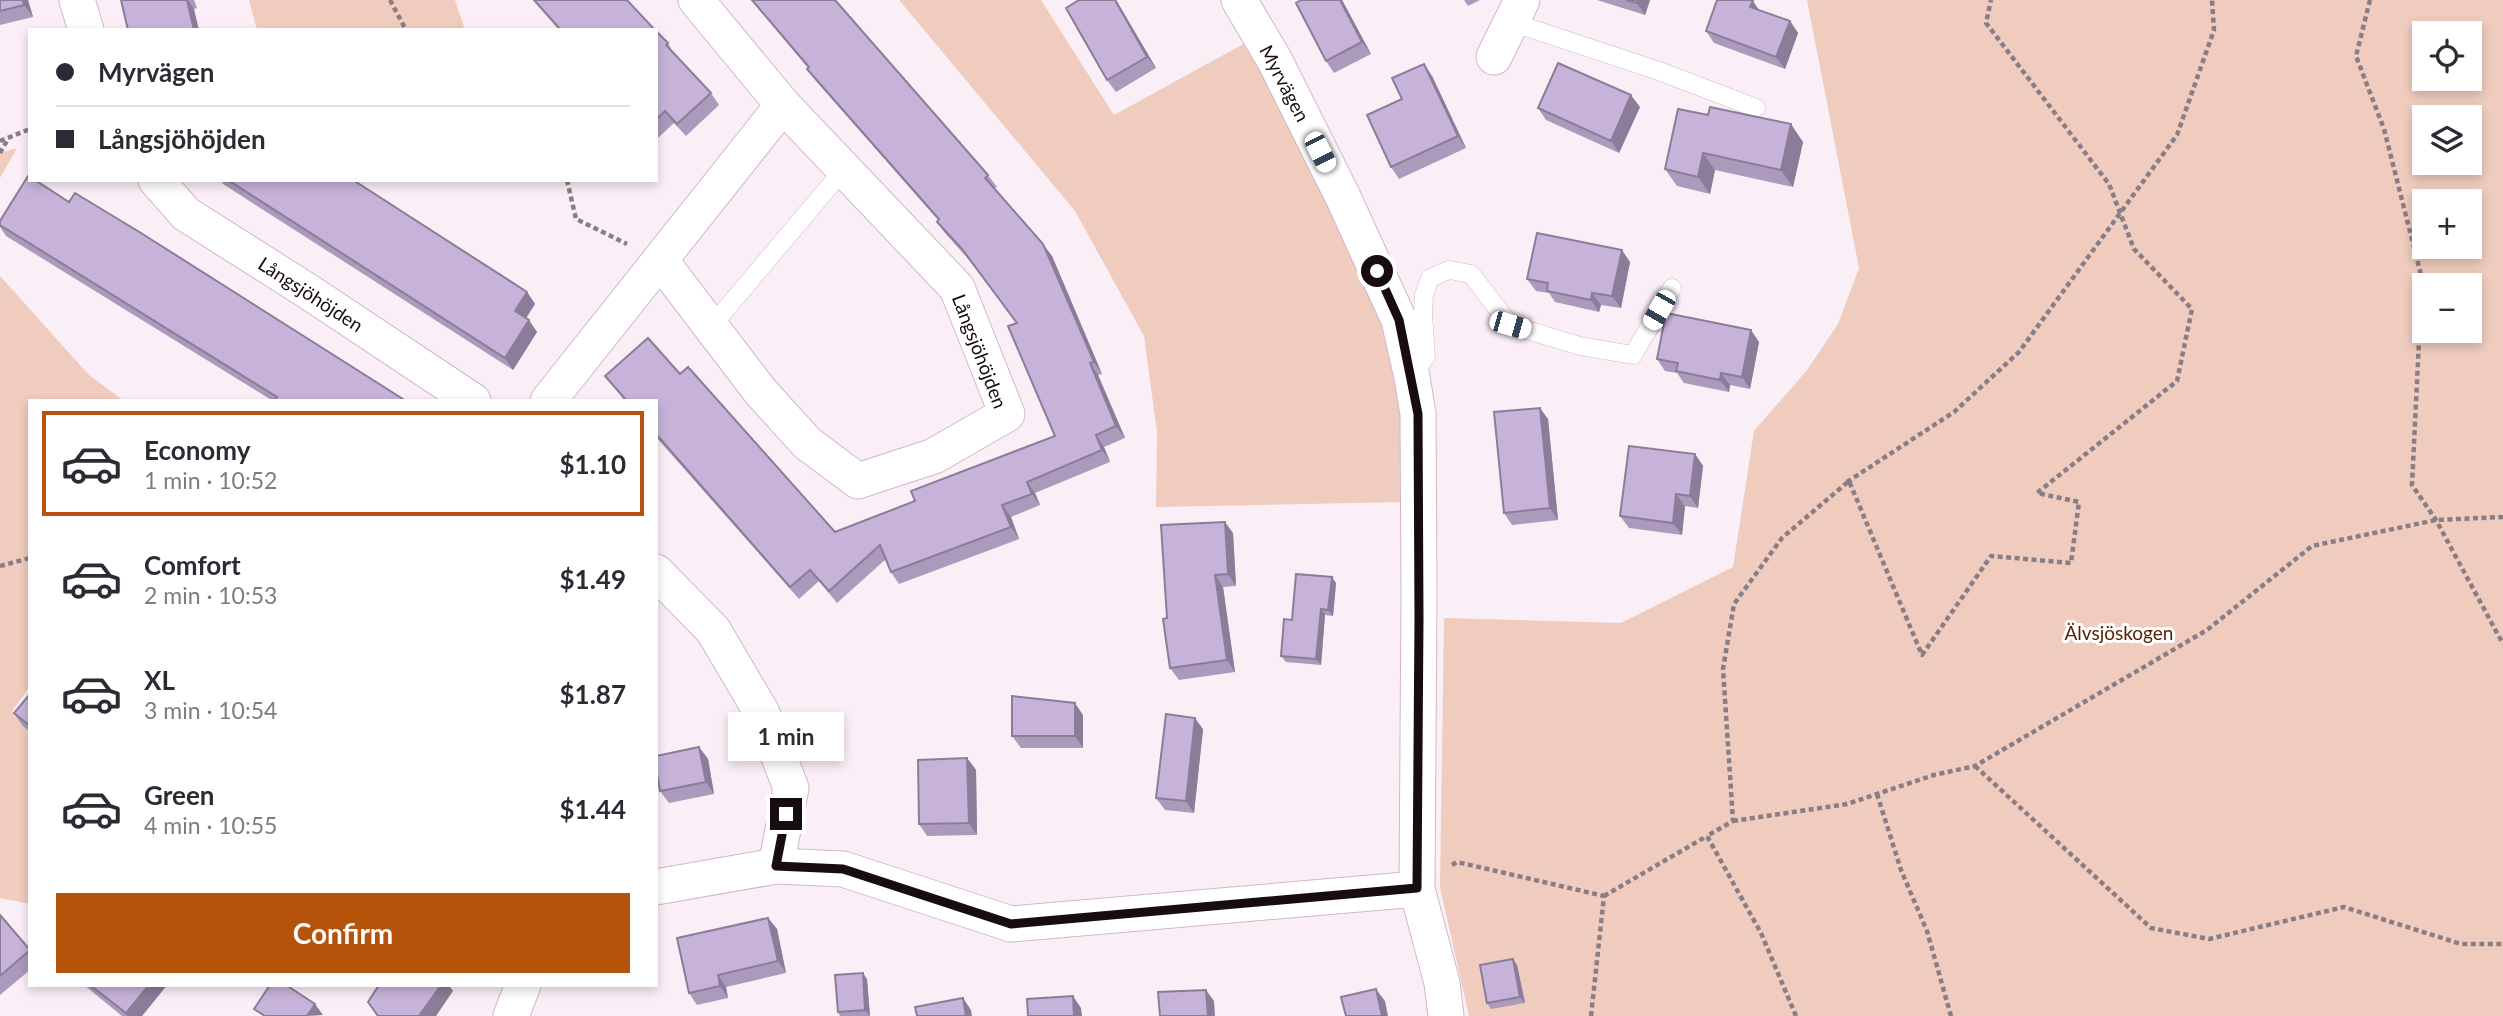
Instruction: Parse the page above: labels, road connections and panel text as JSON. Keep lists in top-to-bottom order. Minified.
{"streets":{"street":["Myrvägen","Långsjöhöjden"]},"parks":["Älvsjöskogen"],"page":{"map_buttons":["+","−"],"banner":["Myrvägen","Långsjöhöjden"],"list":[{"name":"Economy","note":"1 min · 10:52","value":"$1.10"},{"name":"Comfort","note":"2 min · 10:53","value":"$1.49"},{"name":"XL","note":"3 min · 10:54","value":"$1.87"},{"name":"Green","note":"4 min · 10:55","value":"$1.44"}],"bubble":"1 min","buttons":"Confirm"}}
